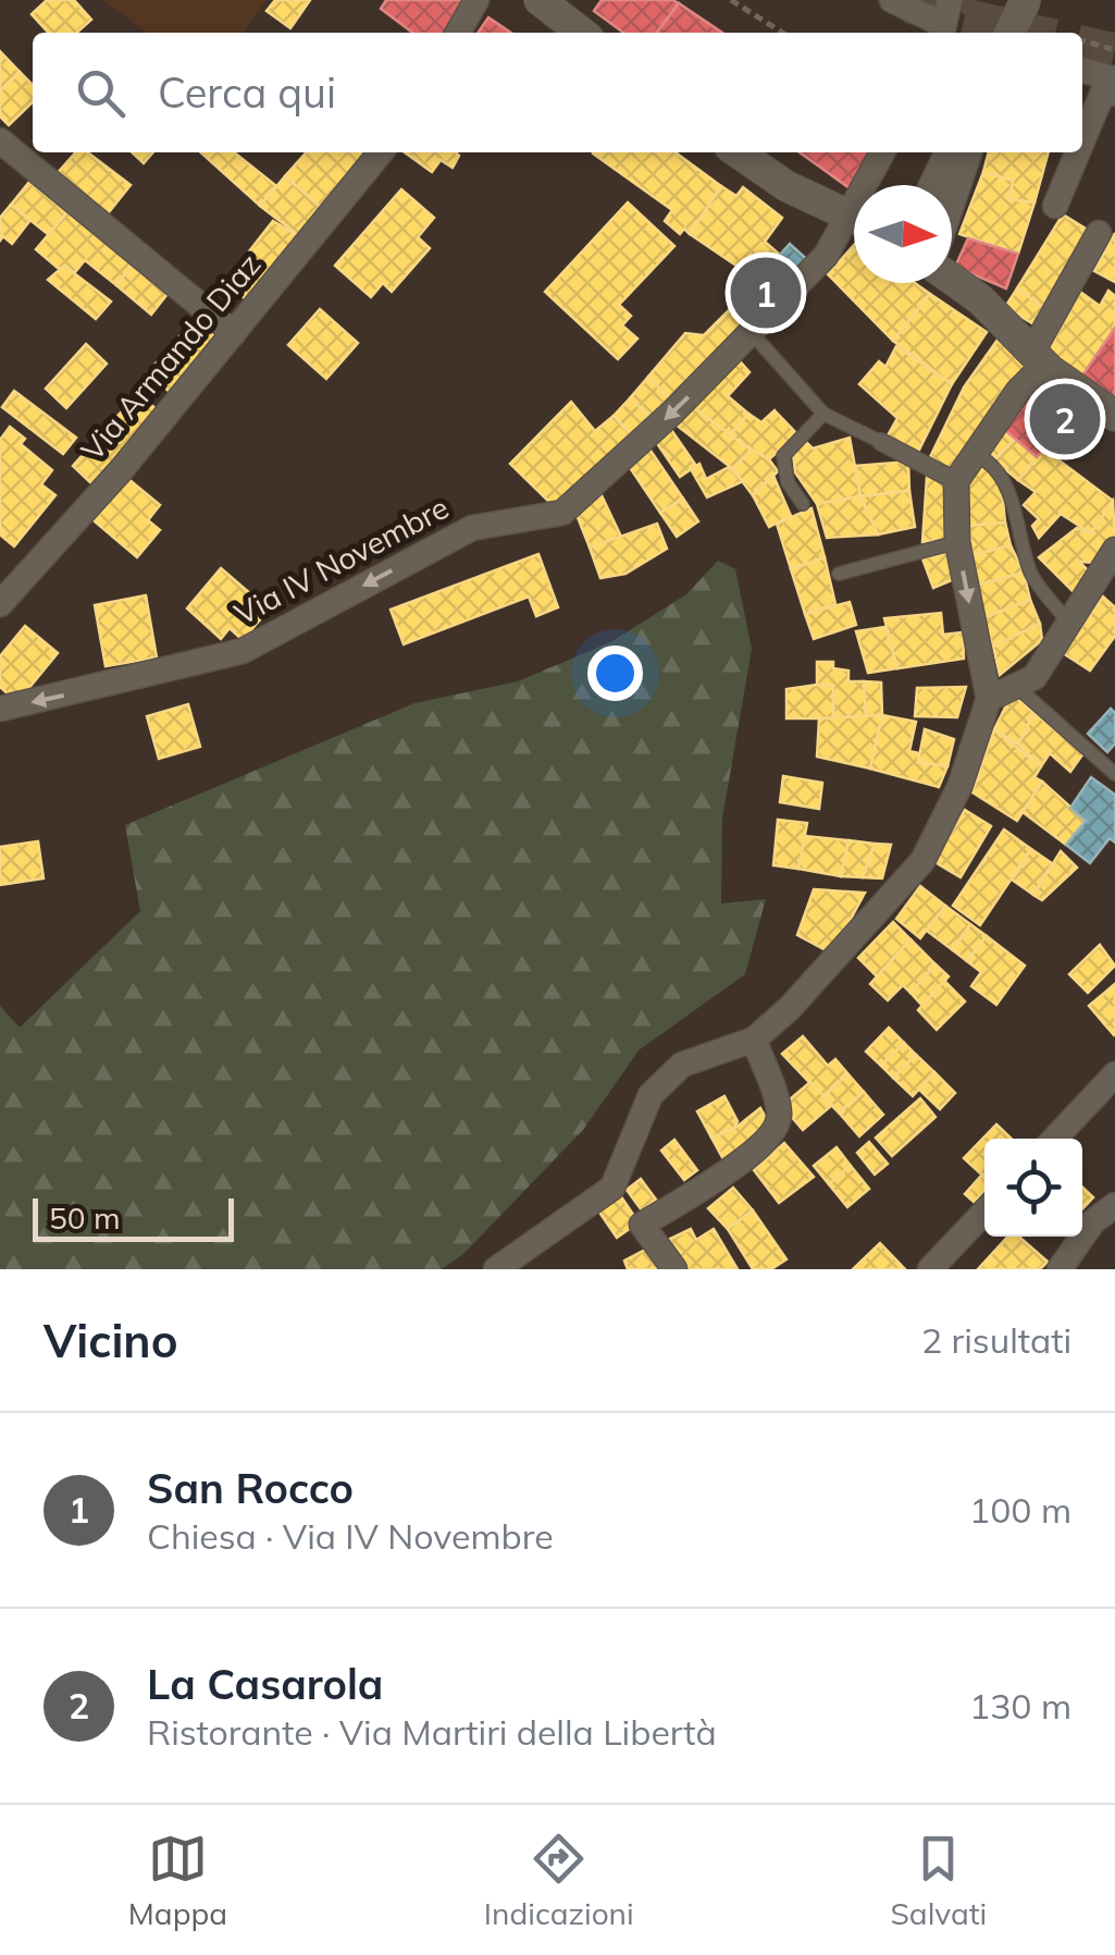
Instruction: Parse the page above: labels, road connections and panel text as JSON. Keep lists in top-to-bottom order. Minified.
{"streets":{"street":["Via Armando Diaz","Via IV Novembre"]},"one_way":["Via IV Novembre"],"scale_bar":"50 m","north":"right","page":{"search":"Cerca qui","pins":["1","2"],"scale":"50 m","heading":["Vicino","2 risultati"],"list":[{"mark":"1","name":"San Rocco","note":"Chiesa · Via IV Novembre","value":"100 m"},{"mark":"2","name":"La Casarola","note":"Ristorante · Via Martiri della Libertà","value":"130 m"}],"nav":["Mappa","Indicazioni","Salvati"]}}
